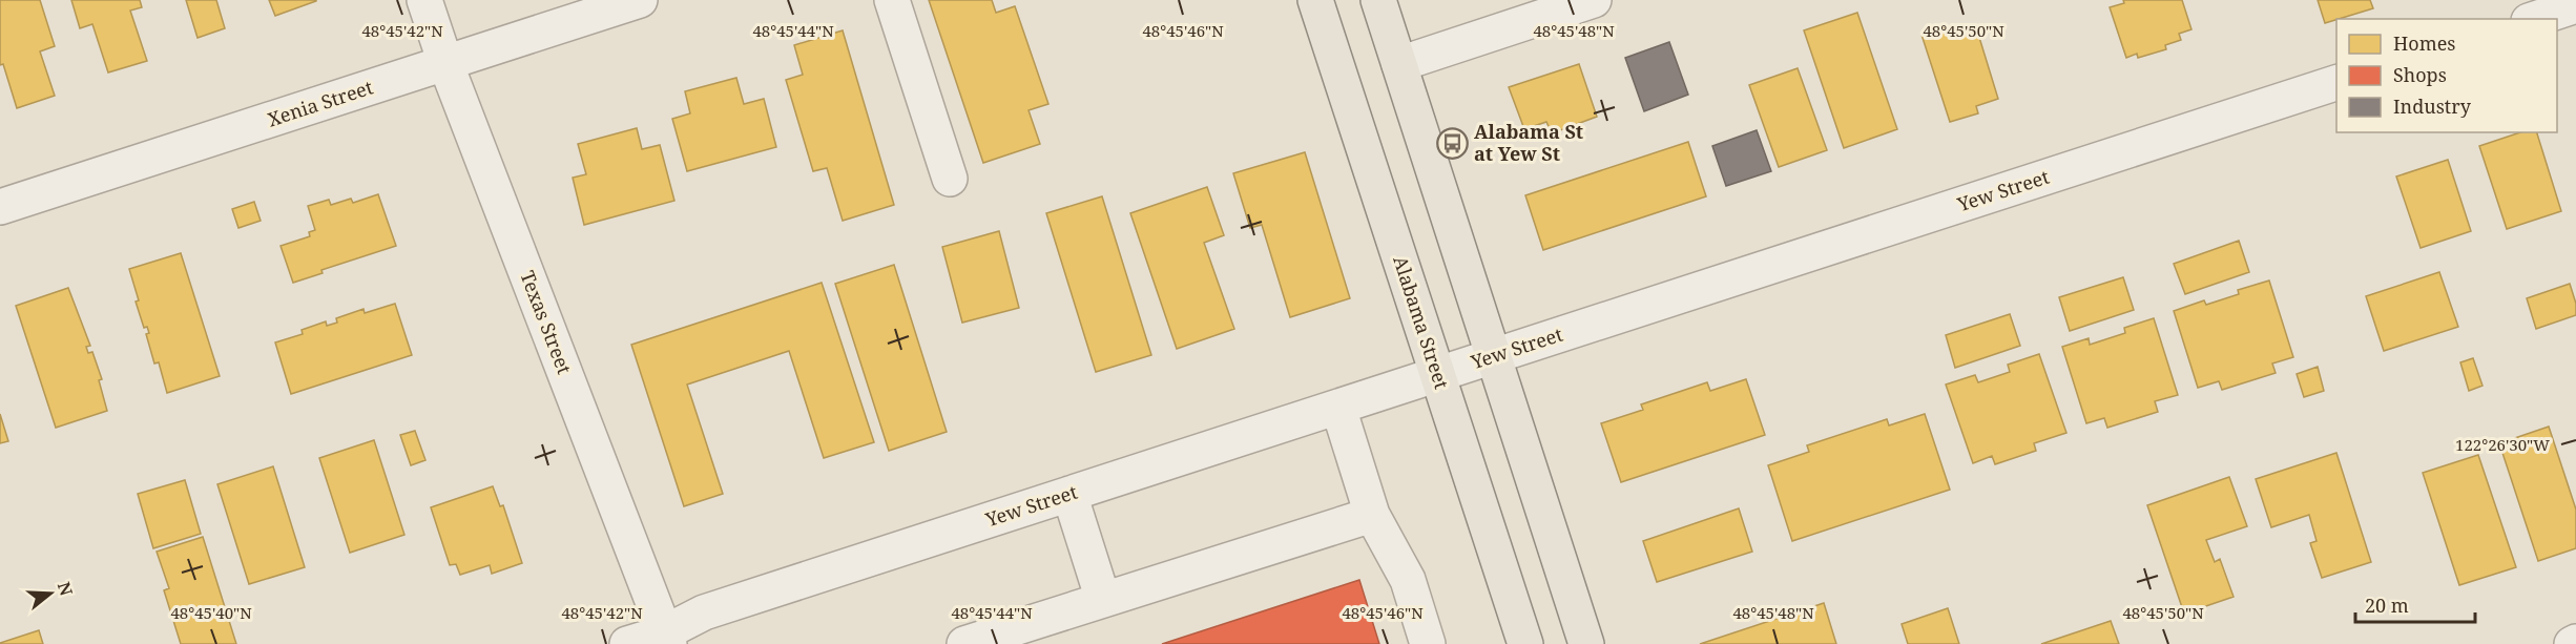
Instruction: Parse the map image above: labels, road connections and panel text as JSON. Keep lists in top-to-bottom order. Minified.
{"streets":{"main road":["Alabama Street"],"street":["Xenia Street","Yew Street","Texas Street"]},"crossings":[["Xenia Street","Texas Street"],["Yew Street","Texas Street"],["Yew Street","Alabama Street"]],"places":{"bus stop":["Alabama St at Yew St"]},"legend":["Homes","Shops","Industry"],"scale_bar":"20 m","north":"right","coordinates":["48°45'42\"N","48°45'44\"N","48°45'46\"N","48°45'48\"N","48°45'50\"N","122°26'30\"W","48°45'40\"N"]}
